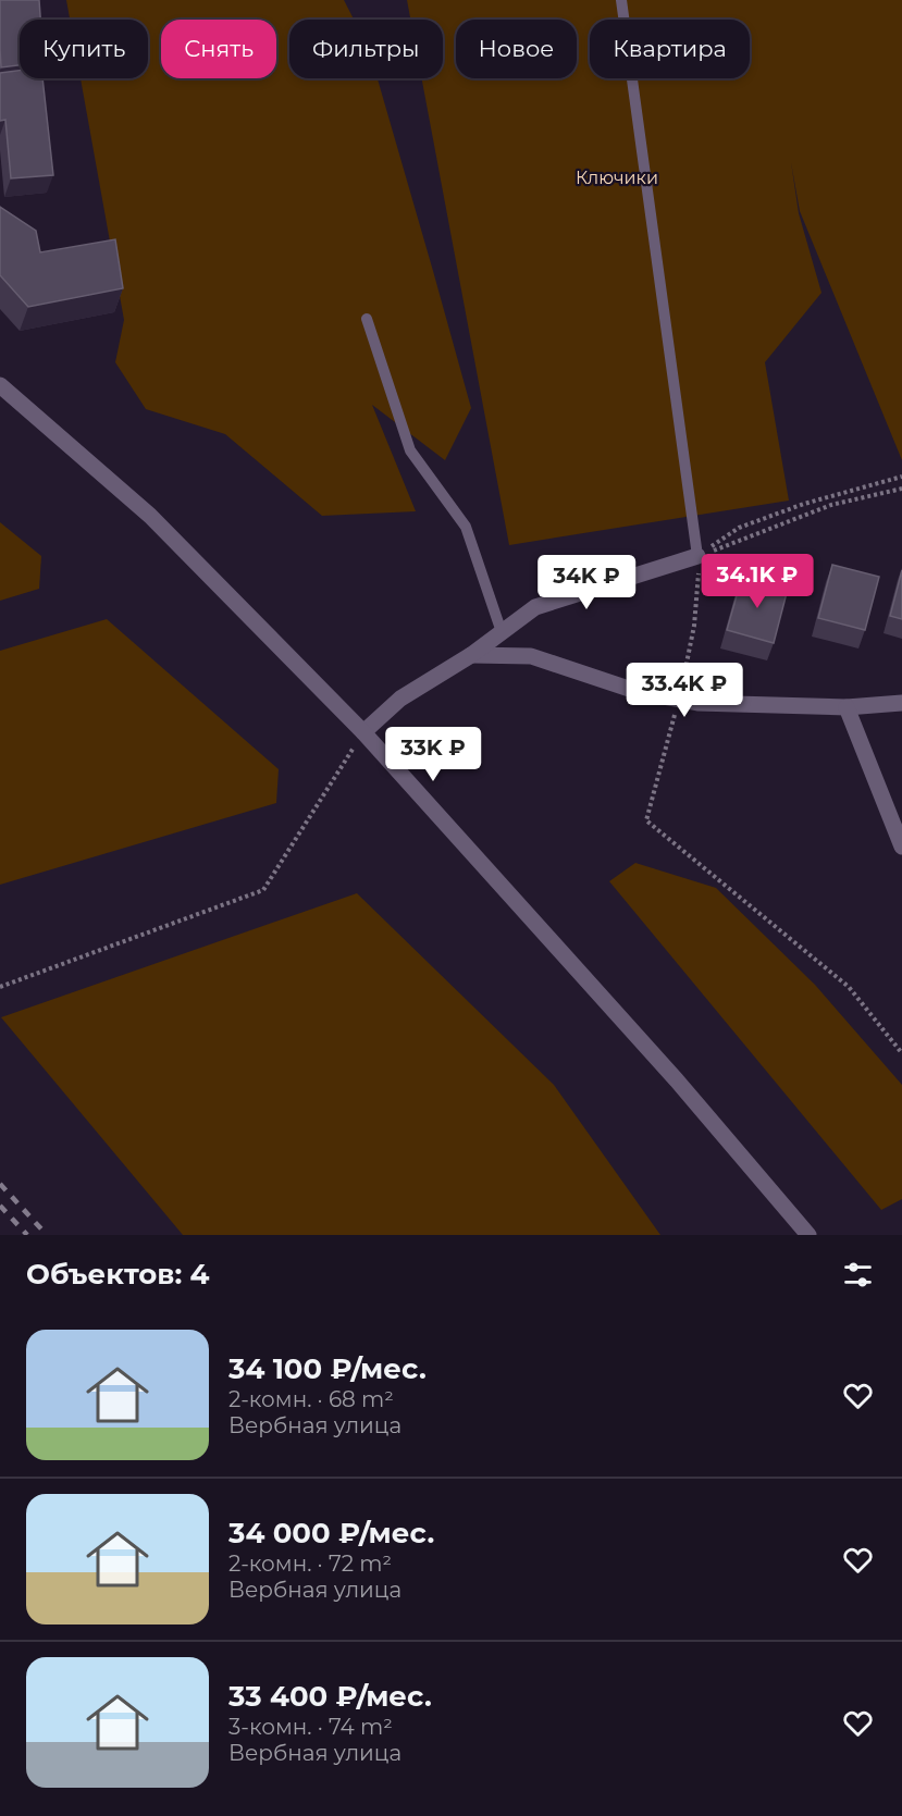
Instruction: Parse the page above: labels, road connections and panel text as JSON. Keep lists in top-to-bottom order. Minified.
{"parks":["Ключики"],"page":{"chip":["Купить","Снять","Фильтры","Новое","Квартира"],"price":["34.1K ₽","34K ₽","33.4K ₽","33K ₽"],"heading":"Объектов: 4","list":[{"name":"34 100 ₽/мес.","note":"2-комн. · 68 m² · Вербная улица"},{"name":"34 000 ₽/мес.","note":"2-комн. · 72 m² · Вербная улица"},{"name":"33 400 ₽/мес.","note":"3-комн. · 74 m² · Вербная улица"}]}}
